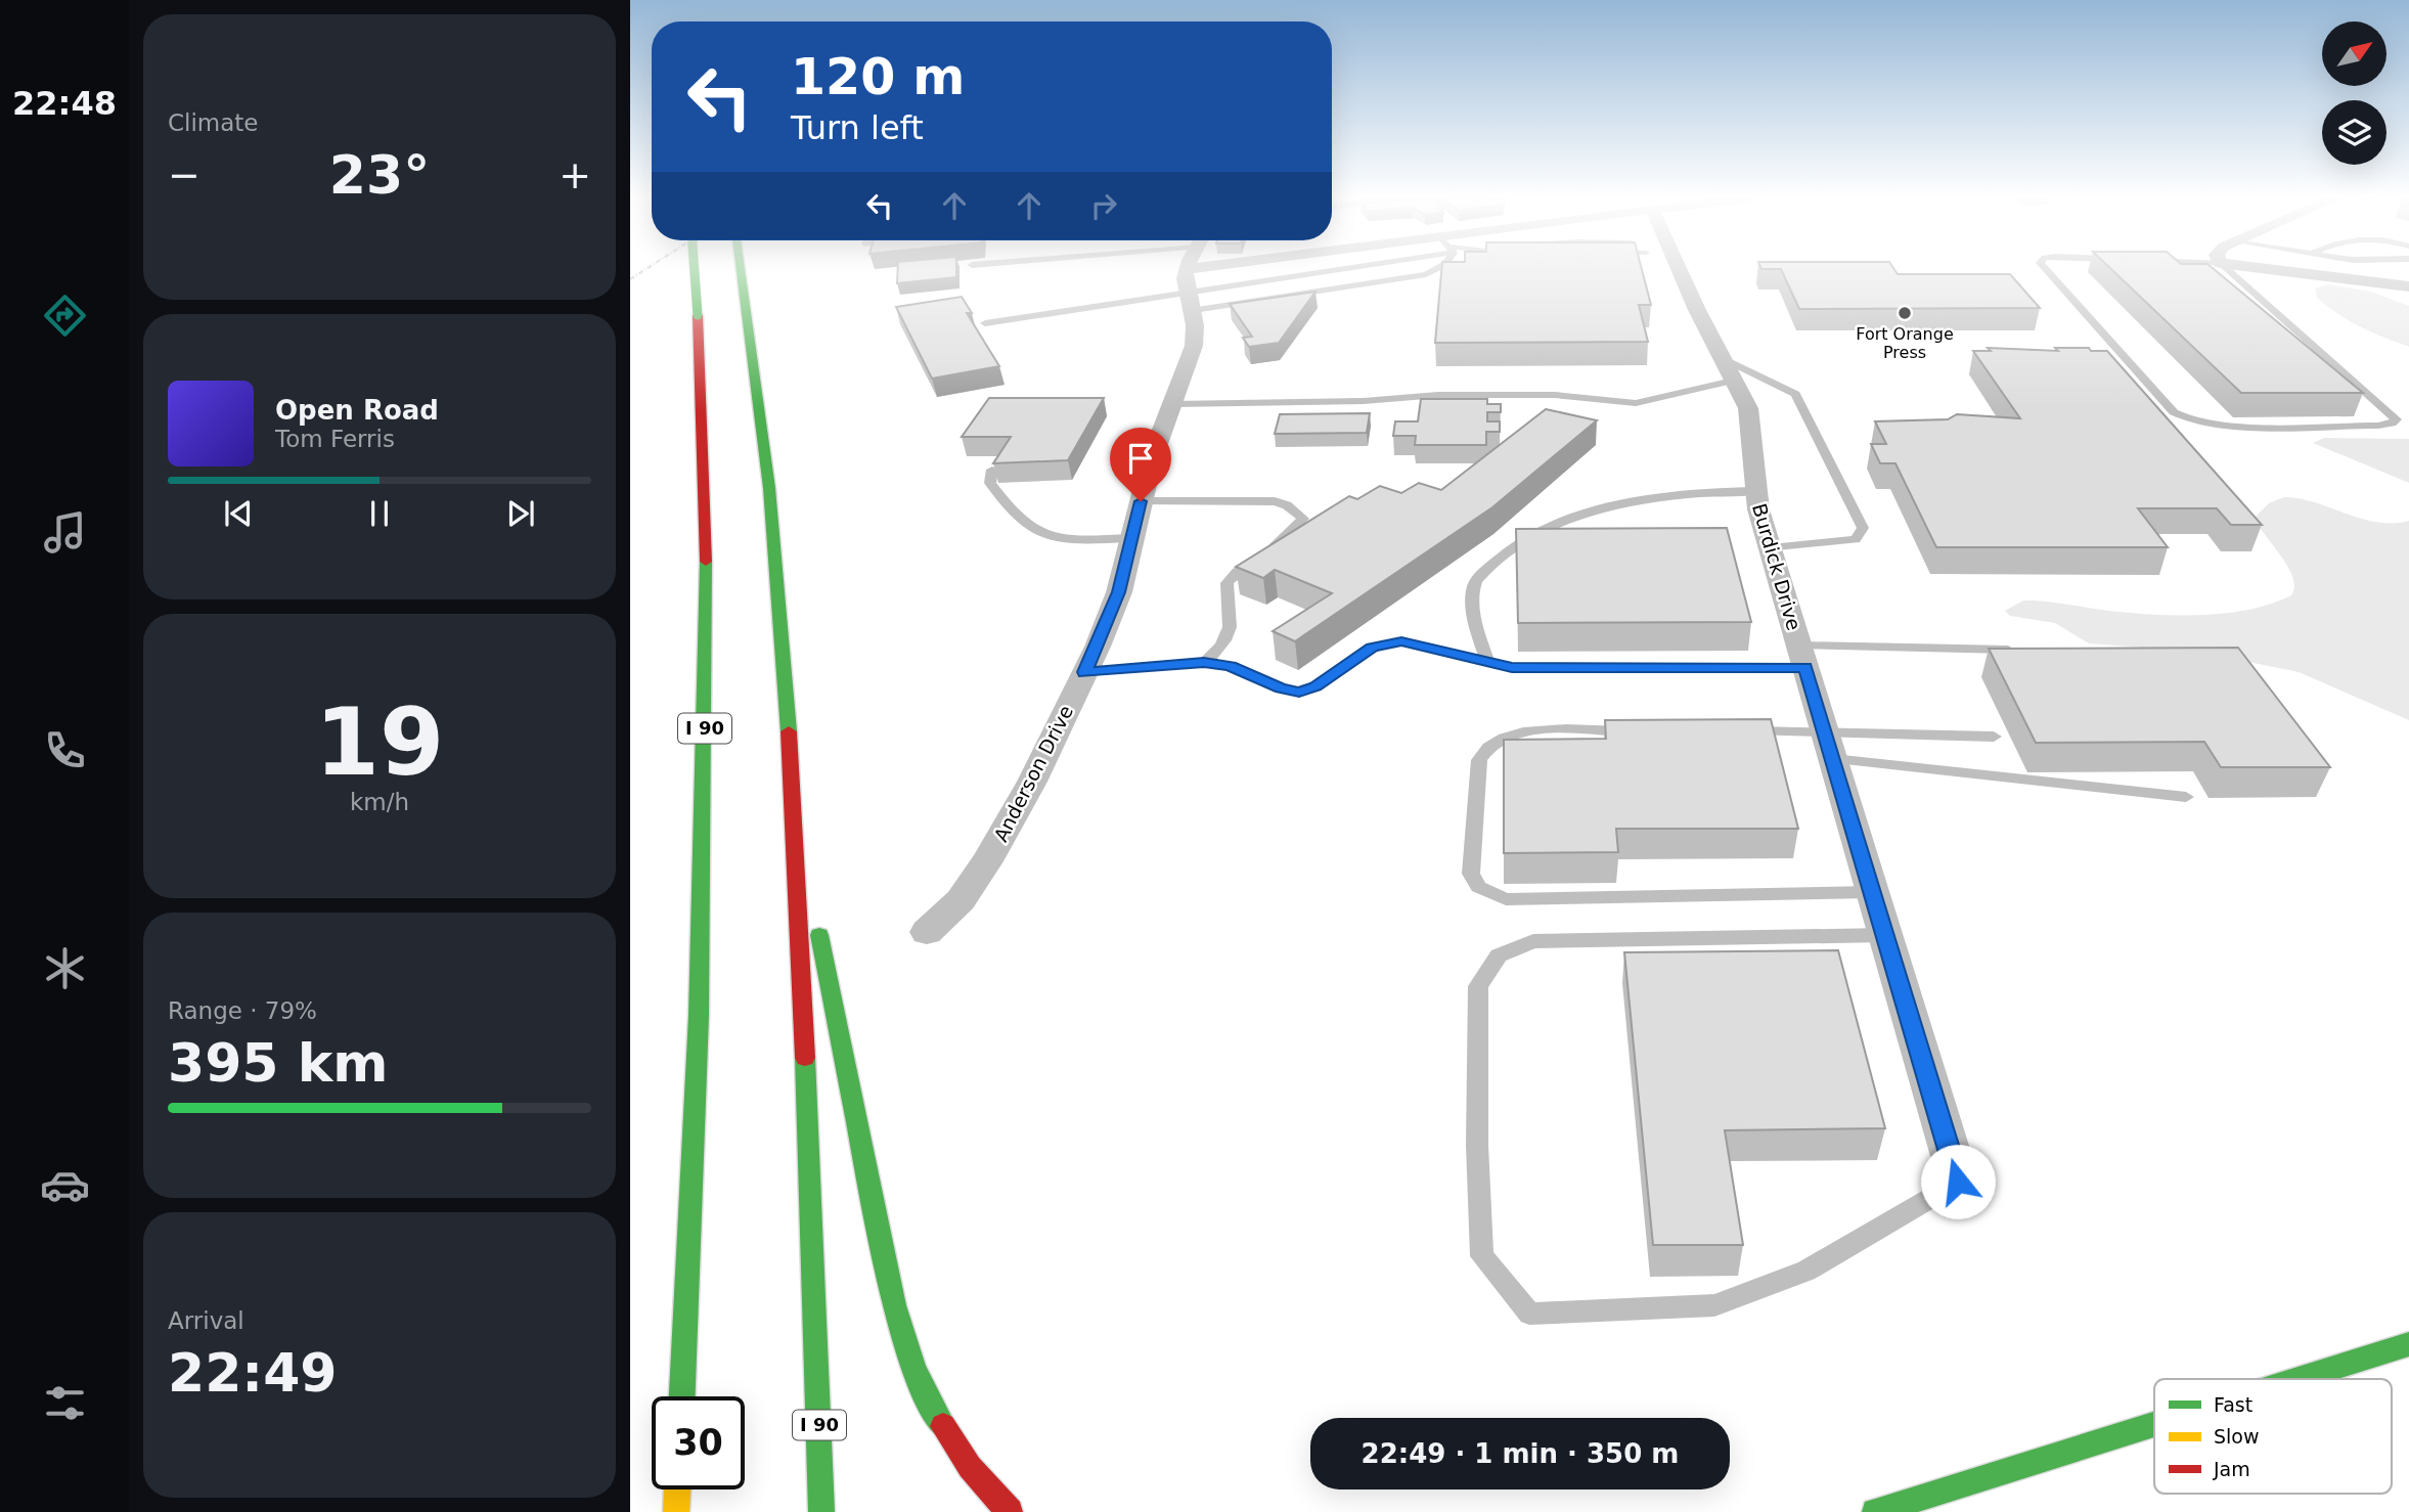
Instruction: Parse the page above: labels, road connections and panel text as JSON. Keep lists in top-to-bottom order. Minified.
{"streets":{"highway":["I 90"],"street":["Burdick Drive","Anderson Drive"]},"places":["Fort Orange Press"],"legend":["Fast","Slow","Jam"],"north":"top right","page":{"tabs":"22:48","tile":["Climate",["19","km/h"],["Range · 79%","395 km"],["Arrival","22:49"]],"turn":["120 m","Turn left"],"heat":["−","23°","+"],"song":["Open Road","Tom Ferris"],"limit":"30","trip":"22:49 · 1 min · 350 m"}}
